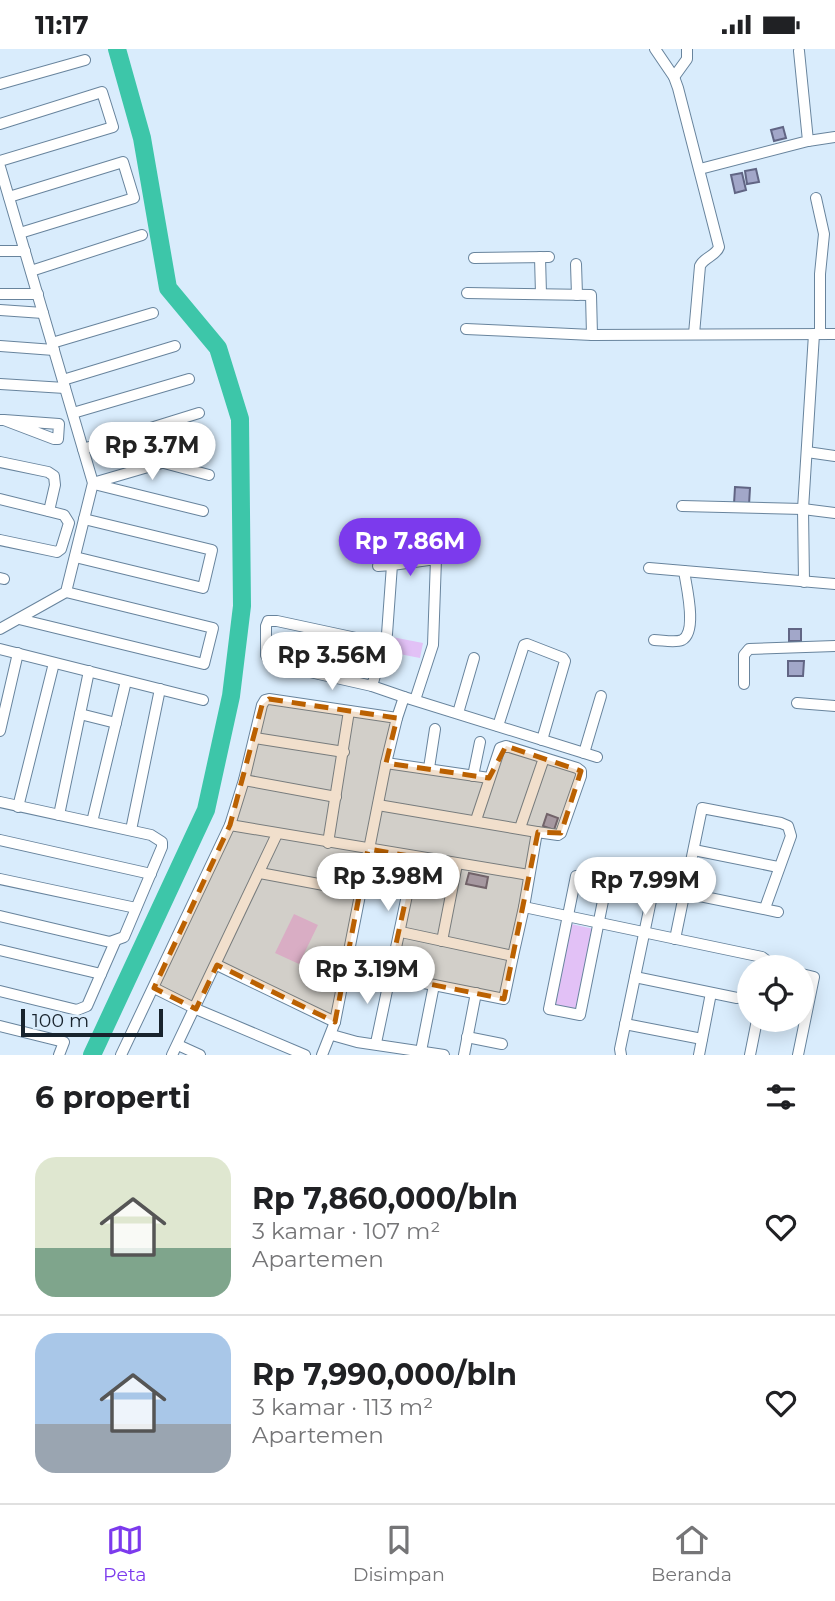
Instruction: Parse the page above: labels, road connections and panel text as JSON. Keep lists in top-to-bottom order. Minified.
{"scale_bar":"100 m","page":{"status":"11:17","price":["Rp 3.7M","Rp 7.86M","Rp 3.56M","Rp 3.98M","Rp 7.99M","Rp 3.19M"],"scale":"100 m","heading":"6 properti","list":[{"name":"Rp 7,860,000/bln","note":"3 kamar · 107 m² · Apartemen"},{"name":"Rp 7,990,000/bln","note":"3 kamar · 113 m² · Apartemen"}],"tabs":["Peta","Disimpan","Beranda"]}}
